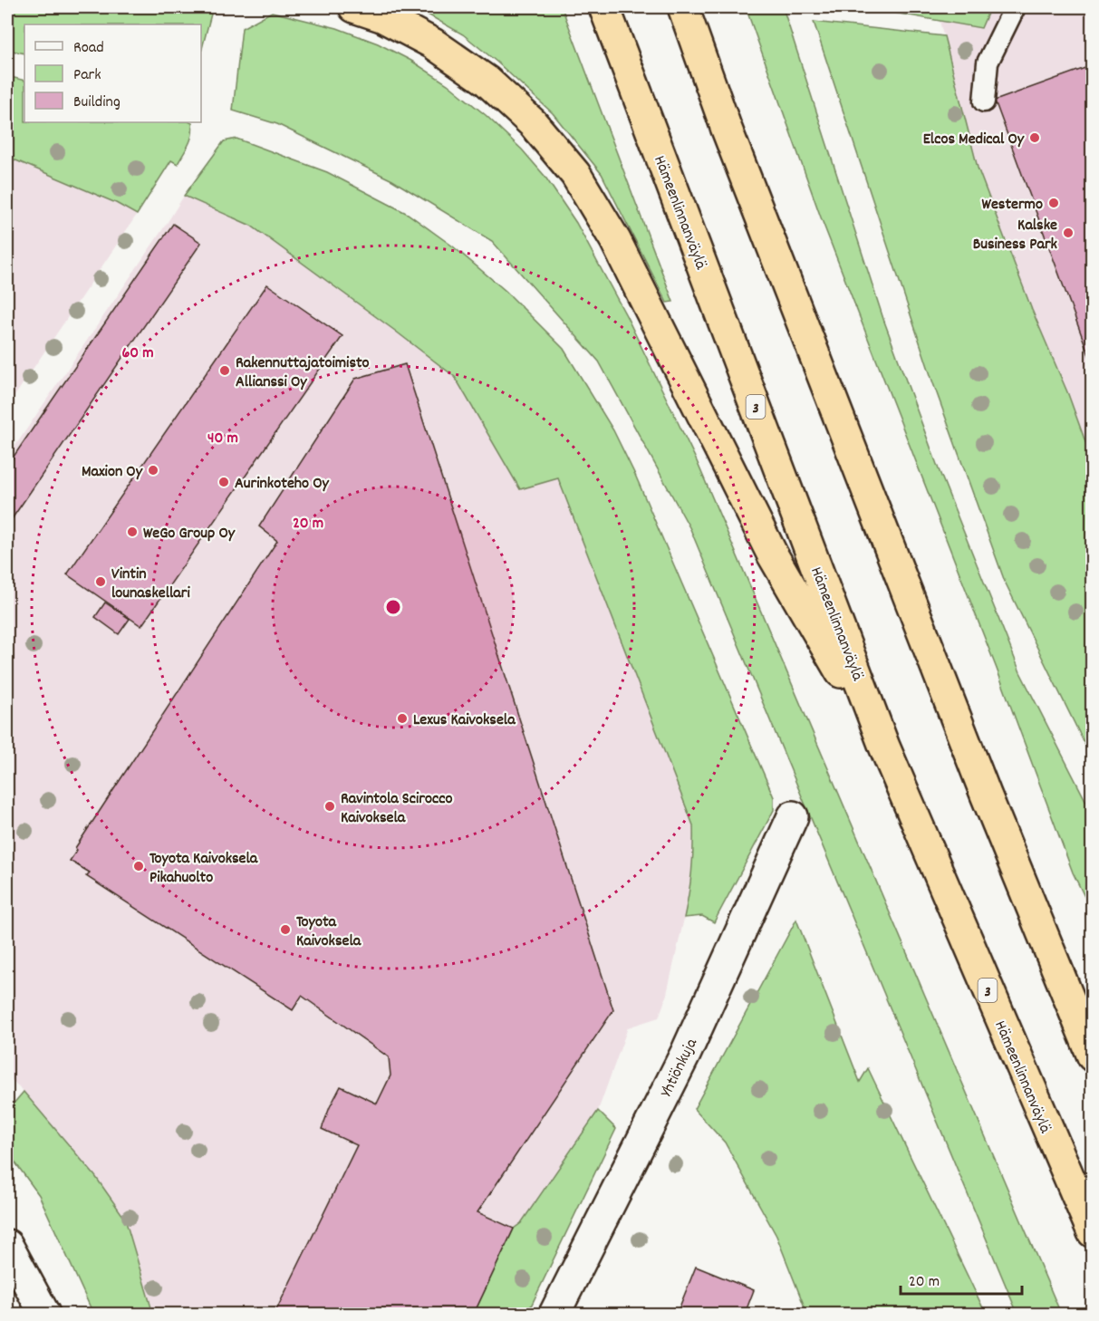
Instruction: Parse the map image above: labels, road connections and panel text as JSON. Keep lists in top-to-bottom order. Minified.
{"streets":{"highway":["Hämeenlinnanväylä","3"],"street":["Yhtiönkuja"]},"places":["Elcos Medical Oy","Westermo","Kalske Business Park","Rakennuttajatoimisto Allianssi Oy","Maxion Oy","Aurinkoteho Oy","WeGo Group Oy","Vintin lounaskellari","Lexus Kaivoksela","Ravintola Scirocco Kaivoksela","Toyota Kaivoksela Pikahuolto","Toyota Kaivoksela"],"legend":["Road","Park","Building"],"scale_bar":"20 m","rings":["60 m","40 m","20 m"]}
